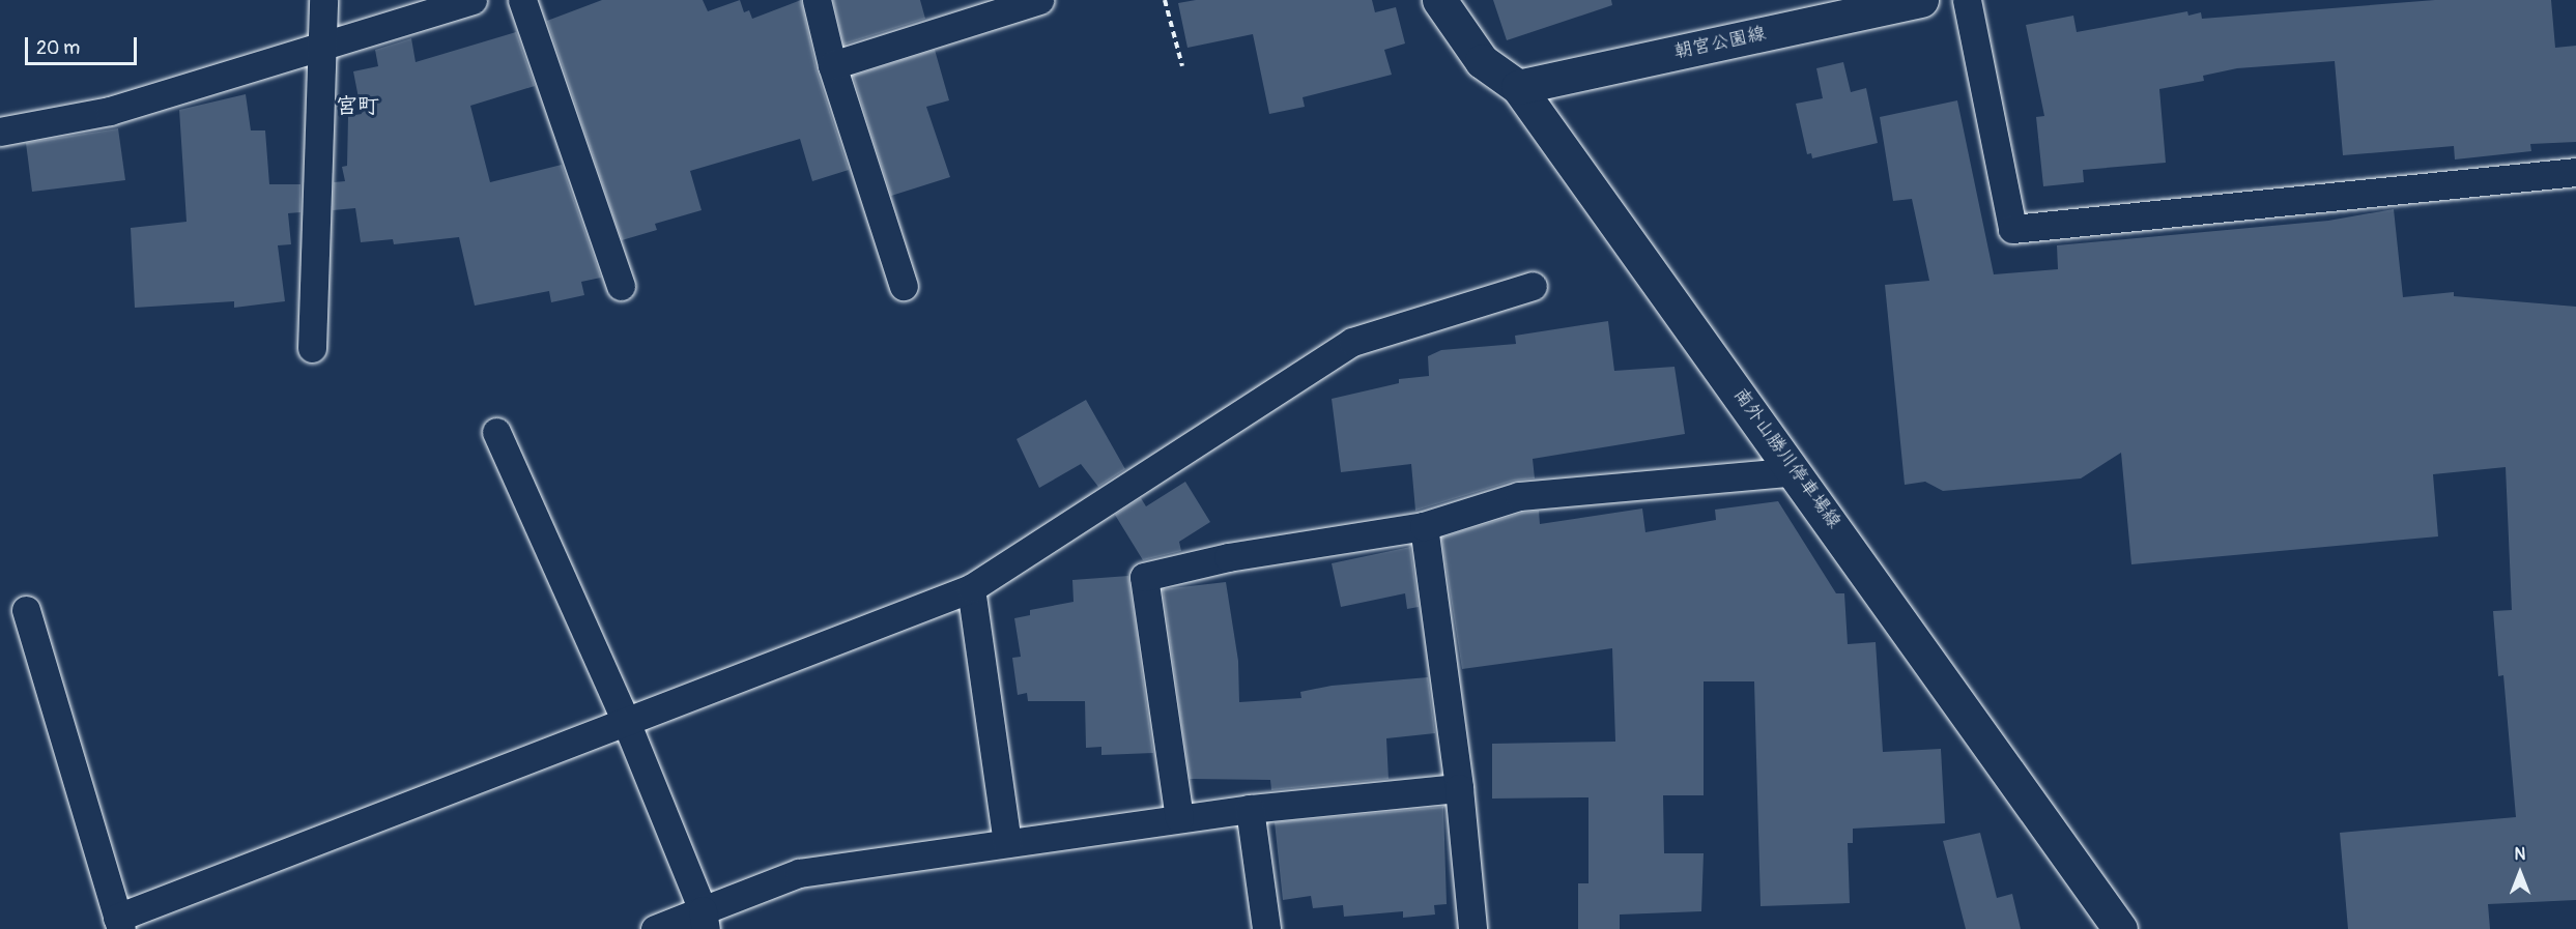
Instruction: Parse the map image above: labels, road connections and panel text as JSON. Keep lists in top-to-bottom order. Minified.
{"streets":{"main road":["朝宮公園線","南外山勝川停車場線"]},"crossings":[["朝宮公園線","南外山勝川停車場線"]],"districts":["宮町"],"scale_bar":"20 m","north":"top"}
